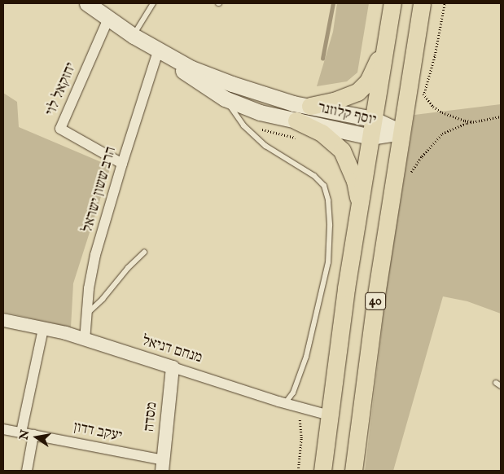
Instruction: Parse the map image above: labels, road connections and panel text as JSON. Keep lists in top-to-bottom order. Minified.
{"streets":{"highway":["40"],"main road":["יוסף קלוזנר"],"street":["יחזקאל לוי","הרב ששון ישראל","מנחם דניאל","מסדה","יעקב דדון"]},"crossings":[["יחזקאל לוי","יוסף קלוזנר"],["יחזקאל לוי","הרב ששון ישראל"],["יוסף קלוזנר","הרב ששון ישראל"],["יוסף קלוזנר","40"],["הרב ששון ישראל","מנחם דניאל"],["40","מנחם דניאל"],["מנחם דניאל","מסדה"],["מסדה","יעקב דדון"]],"north":"left"}
